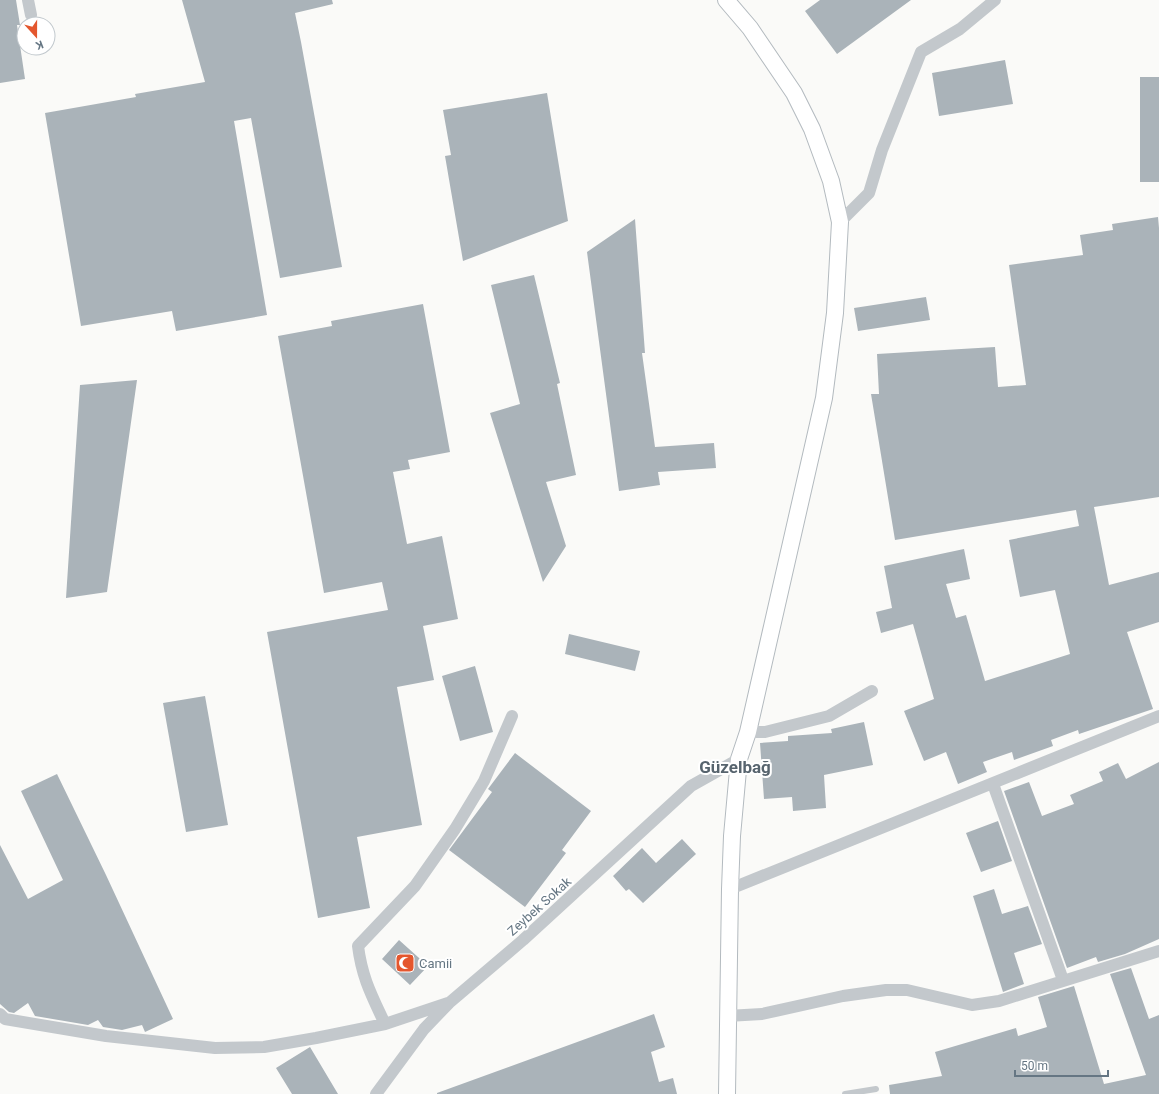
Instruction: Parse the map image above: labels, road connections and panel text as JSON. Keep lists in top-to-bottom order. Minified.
{"streets":{"street":["Zeybek Sokak"]},"districts":["Güzelbağ"],"places":{"mosque":["Camii"]},"scale_bar":"50 m","north":"bottom"}
